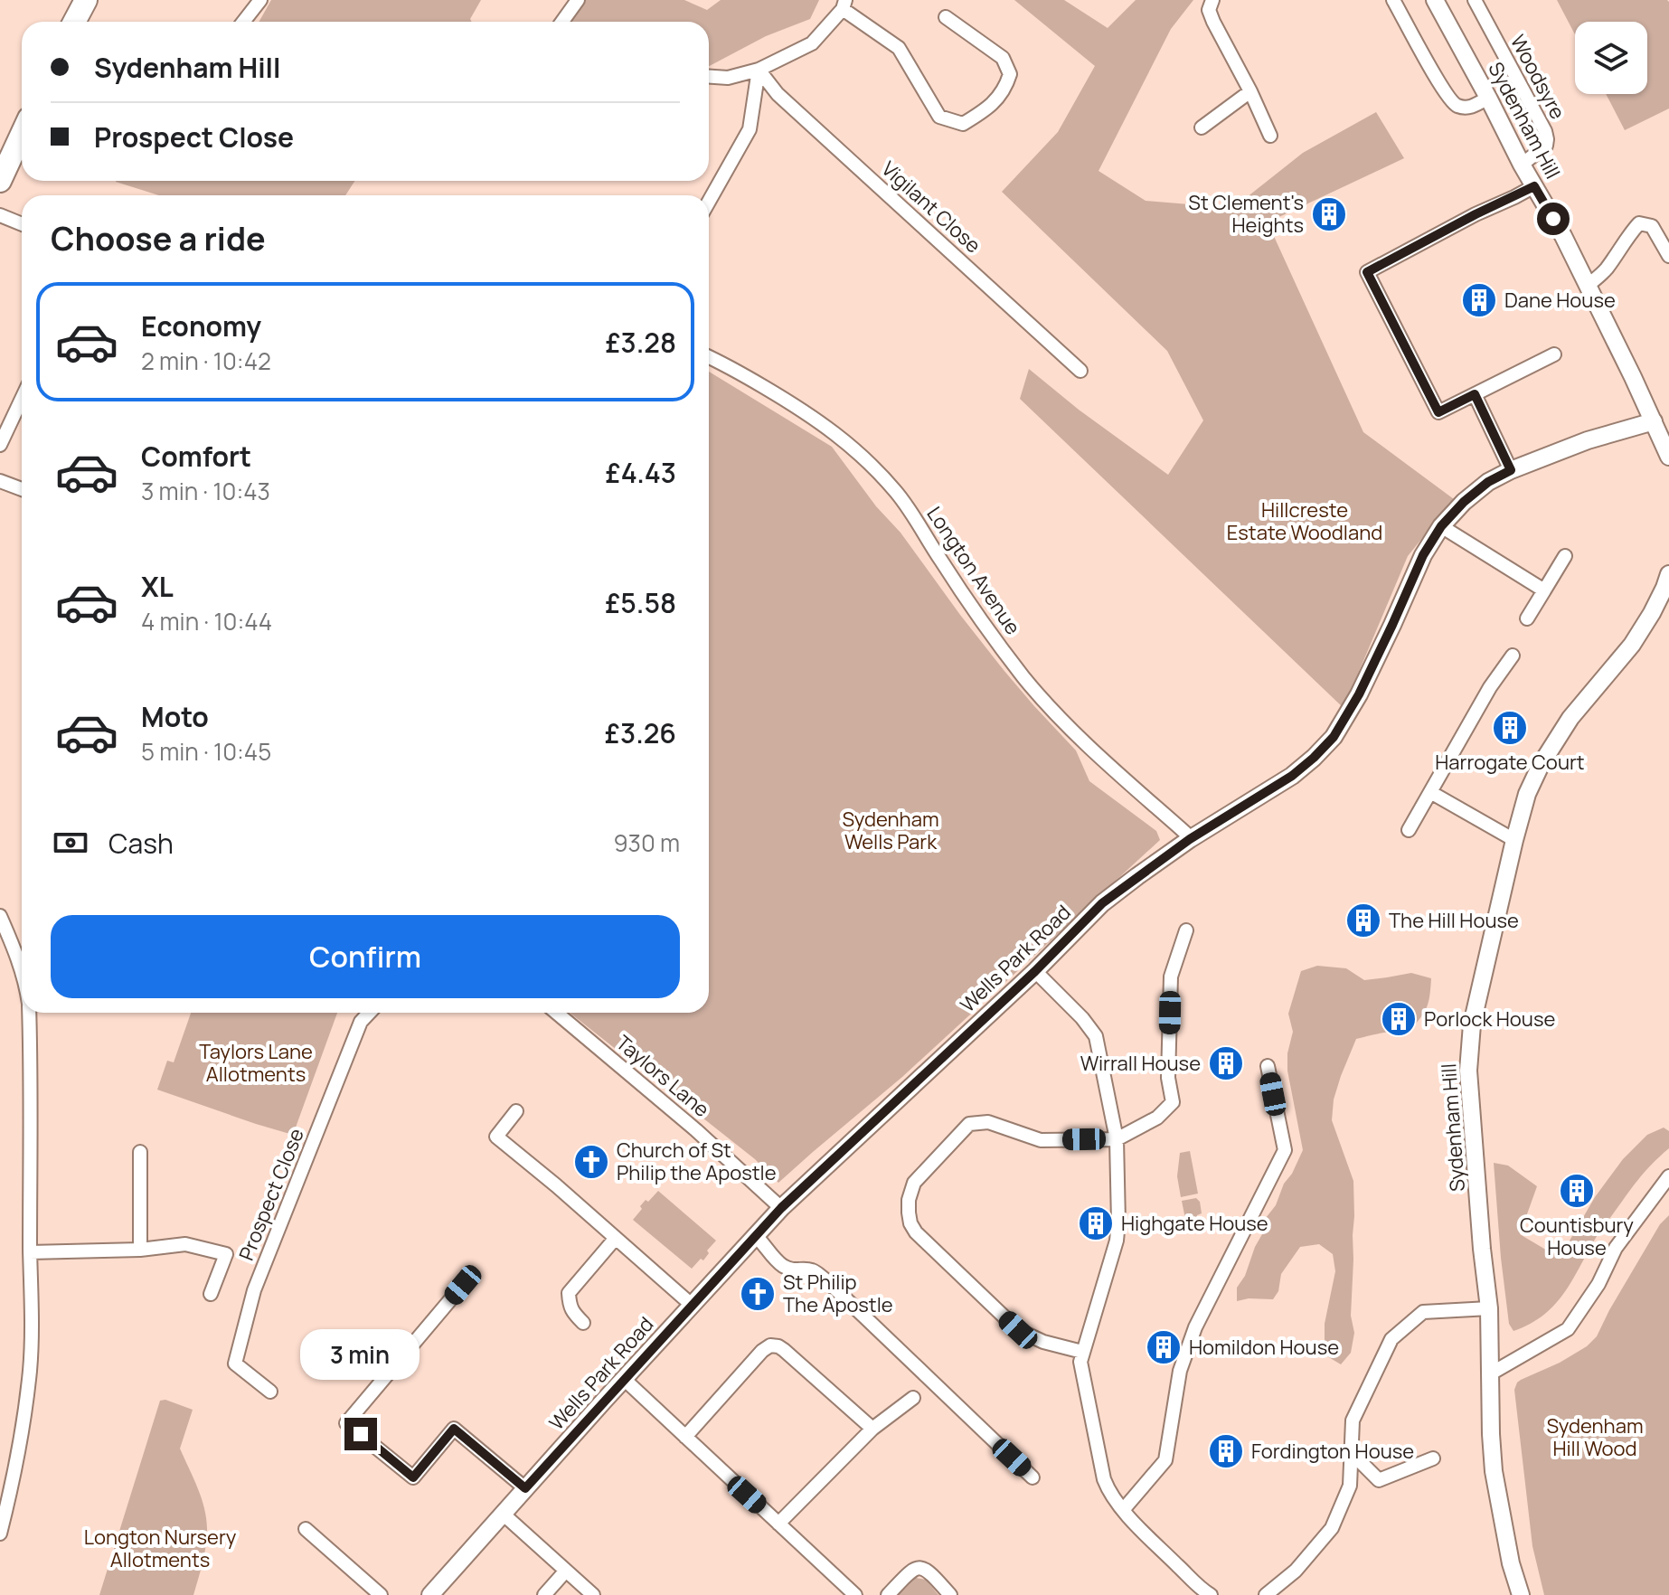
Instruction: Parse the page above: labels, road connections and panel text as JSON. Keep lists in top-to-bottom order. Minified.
{"streets":{"street":["Woodsyre","Sydenham Hill","Vigilant Close","Longton Avenue","Wells Park Road","Taylors Lane","Prospect Close"]},"crossings":[["Woodsyre","Sydenham Hill"],["Sydenham Hill","Wells Park Road"],["Longton Avenue","Wells Park Road"],["Wells Park Road","Taylors Lane"]],"parks":["Hillcreste Estate Woodland","Sydenham Wells Park","Taylors Lane Allotments","Sydenham Hill Wood","Longton Nursery Allotments"],"places":{"building":["St Clement's Heights","Dane House","Harrogate Court","The Hill House","Porlock House","Wirrall House","Countisbury House","Highgate House","Homildon House","Fordington House"],"church":["Church of St Philip the Apostle","St Philip The Apostle"]},"page":{"banner":["Sydenham Hill","Prospect Close"],"heading":"Choose a ride","list":[{"name":"Economy","note":"2 min · 10:42","value":"£3.28"},{"name":"Comfort","note":"3 min · 10:43","value":"£4.43"},{"name":"XL","note":"4 min · 10:44","value":"£5.58"},{"name":"Moto","note":"5 min · 10:45","value":"£3.26"}],"pay":["Cash","930 m"],"buttons":"Confirm","bubble":"3 min"}}
